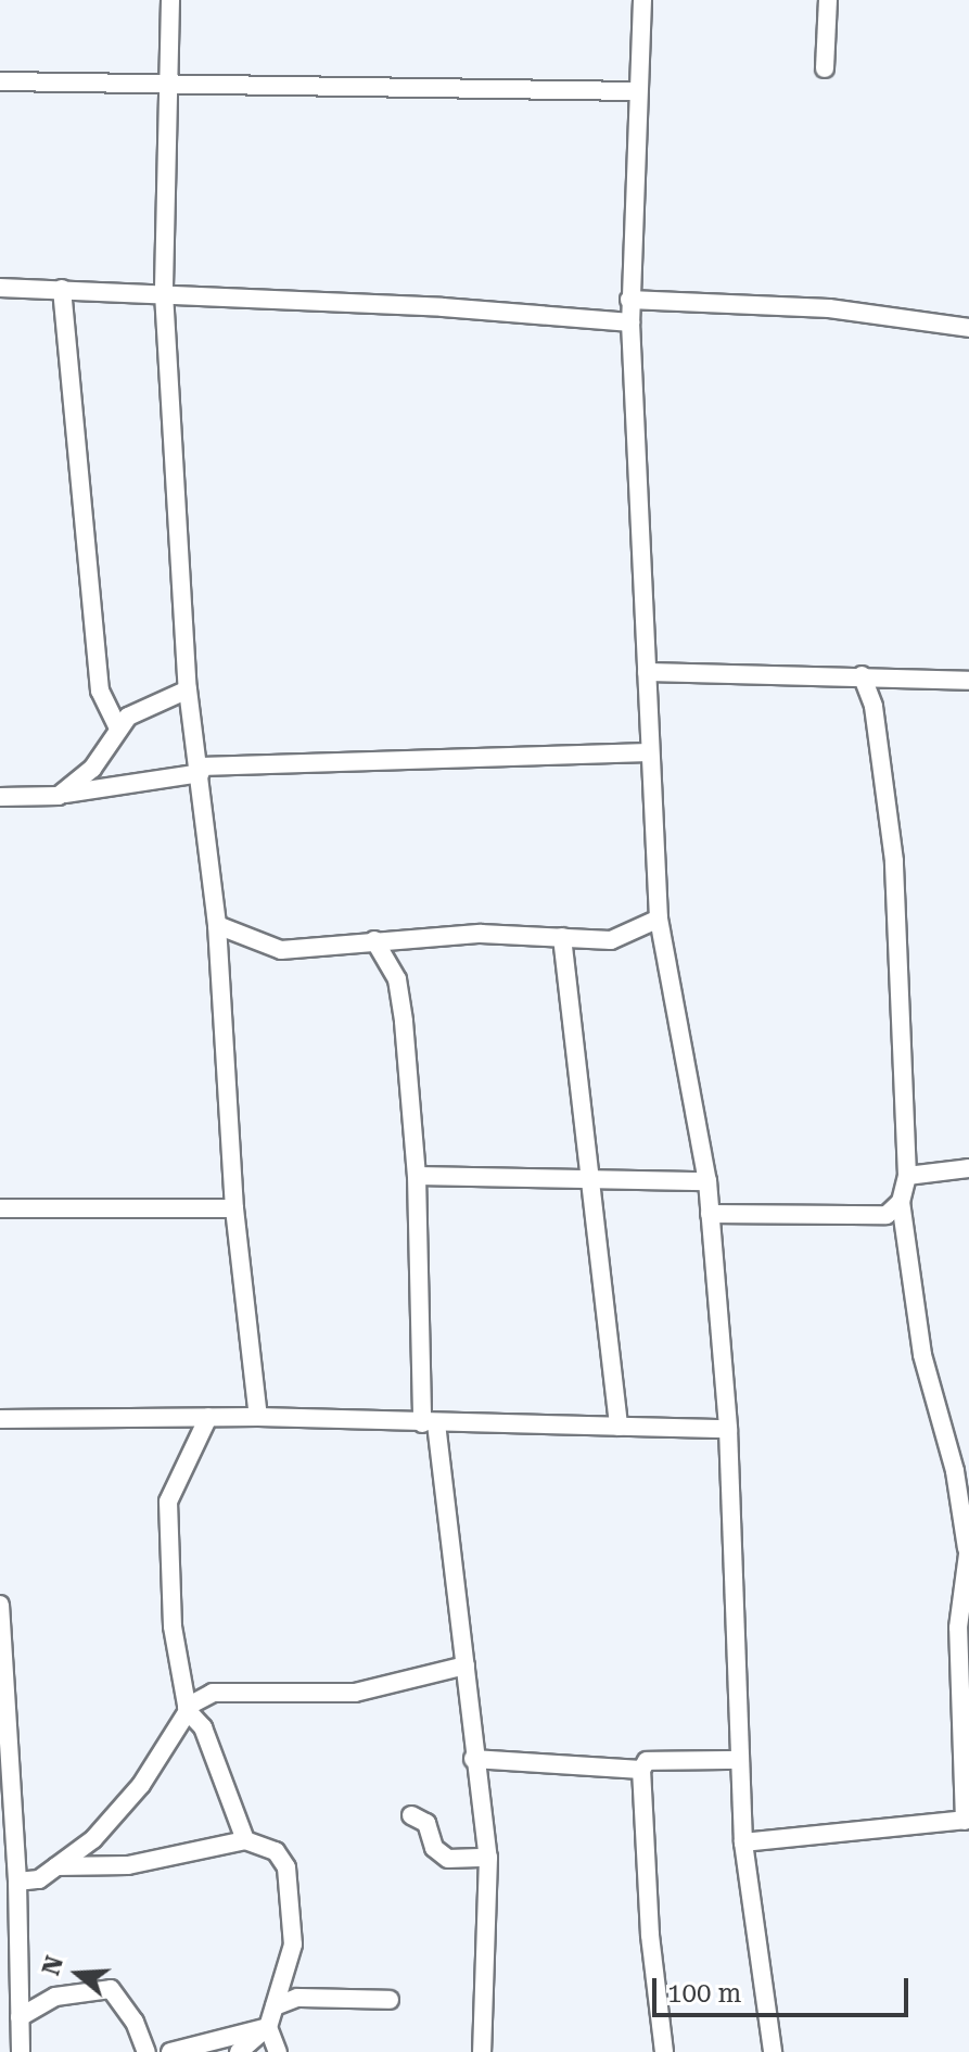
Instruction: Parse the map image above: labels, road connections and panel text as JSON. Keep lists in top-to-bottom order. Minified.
{"scale_bar":"100 m","north":"left"}
